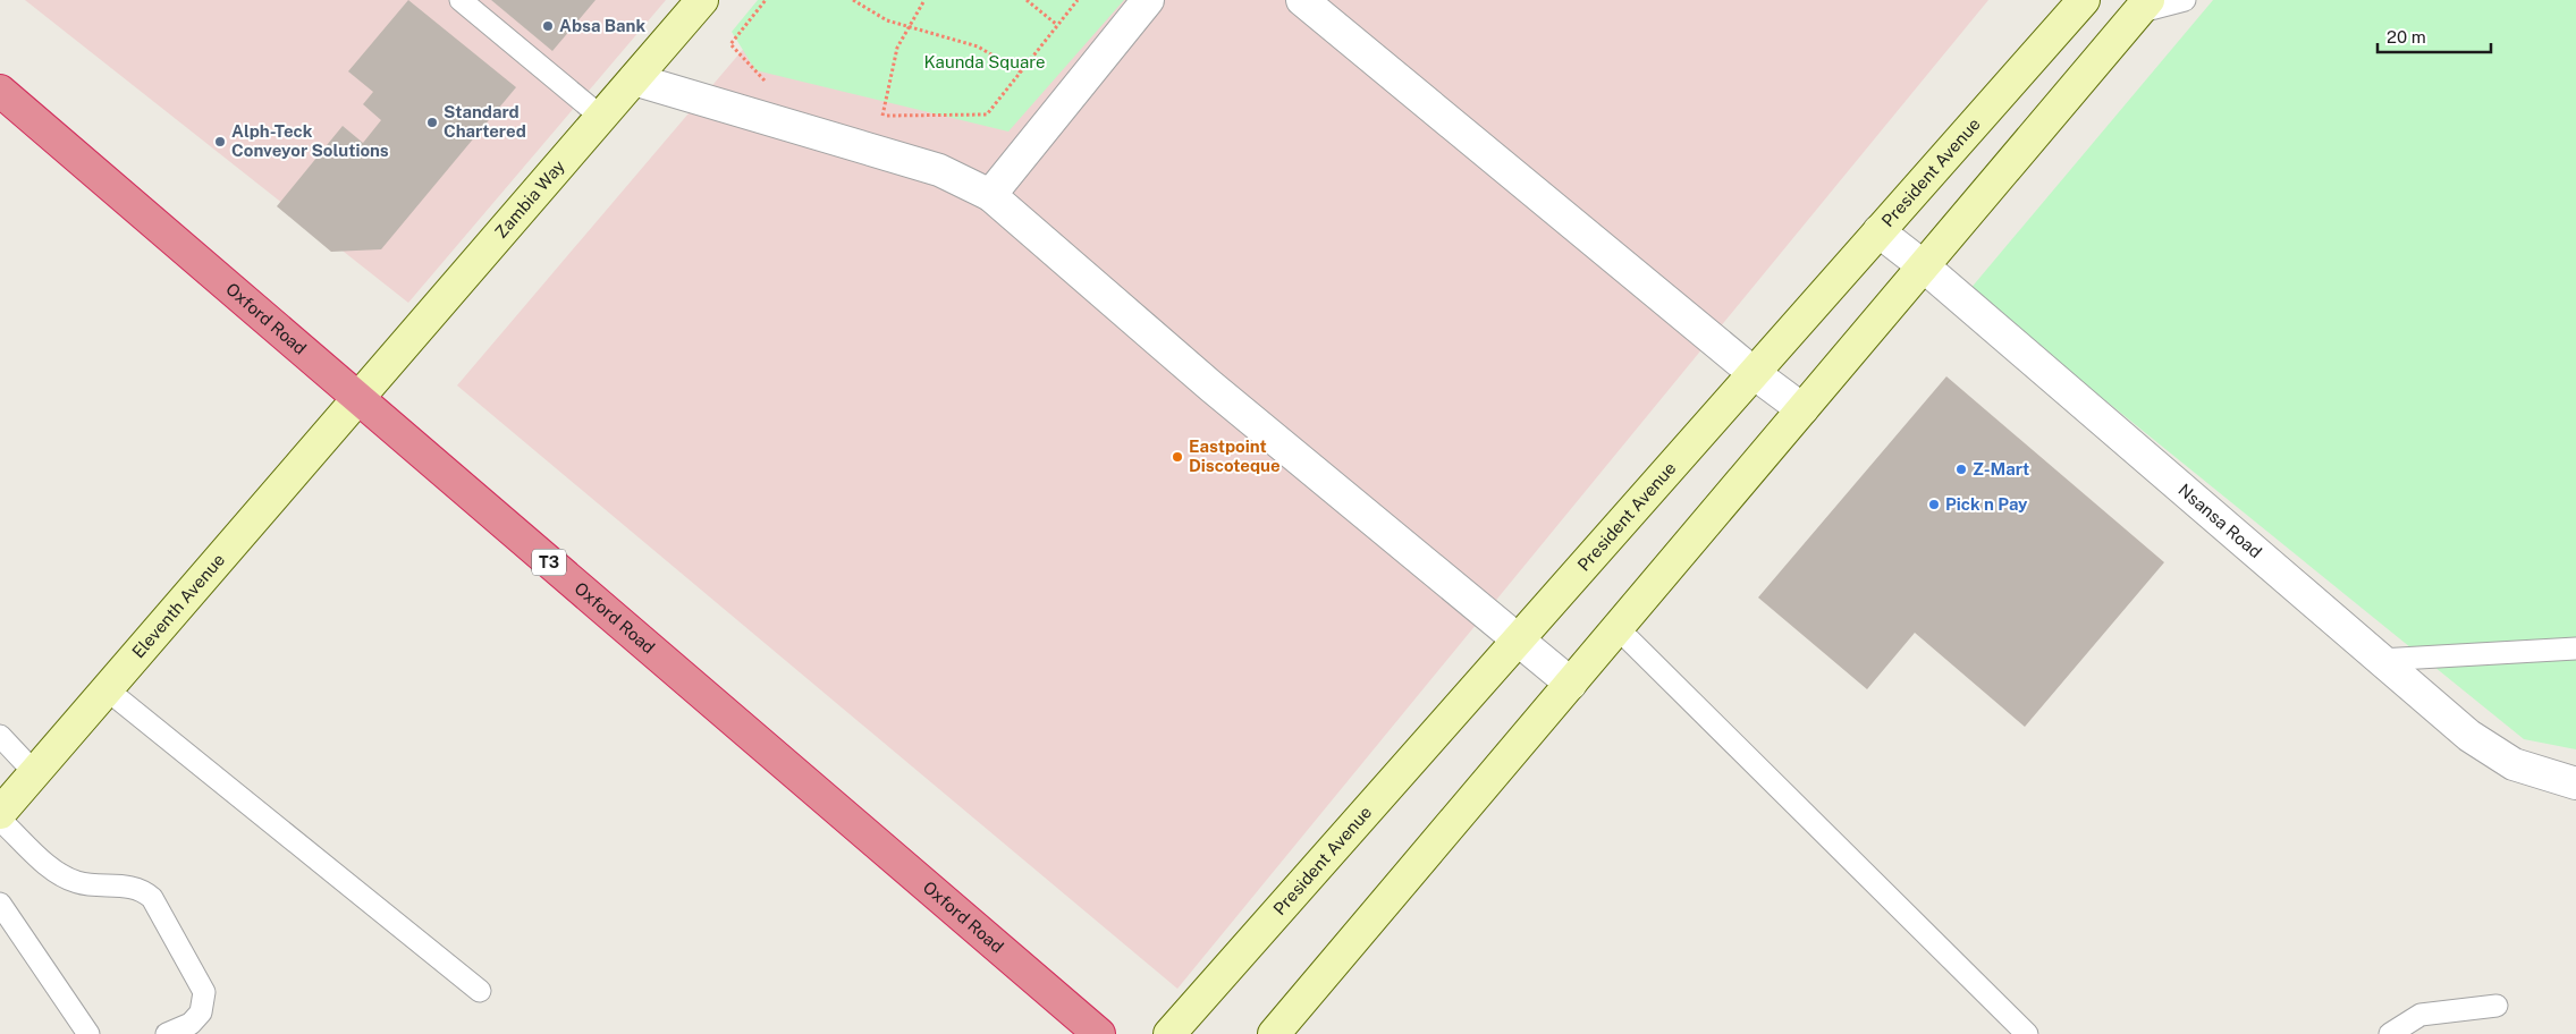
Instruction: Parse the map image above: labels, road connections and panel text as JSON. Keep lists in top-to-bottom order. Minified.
{"streets":{"highway":["Oxford Road","T3"],"main road":["President Avenue","Zambia Way","Eleventh Avenue"],"street":["Nsansa Road"]},"crossings":[["President Avenue","Nsansa Road"],["Zambia Way","Oxford Road"],["Zambia Way","Eleventh Avenue"],["Oxford Road","Eleventh Avenue"]],"parks":["Kaunda Square"],"places":["Absa Bank","Standard Chartered","Alph-Teck Conveyor Solutions","Eastpoint Discoteque","Z-Mart","Pick n Pay"],"scale_bar":"20 m"}
